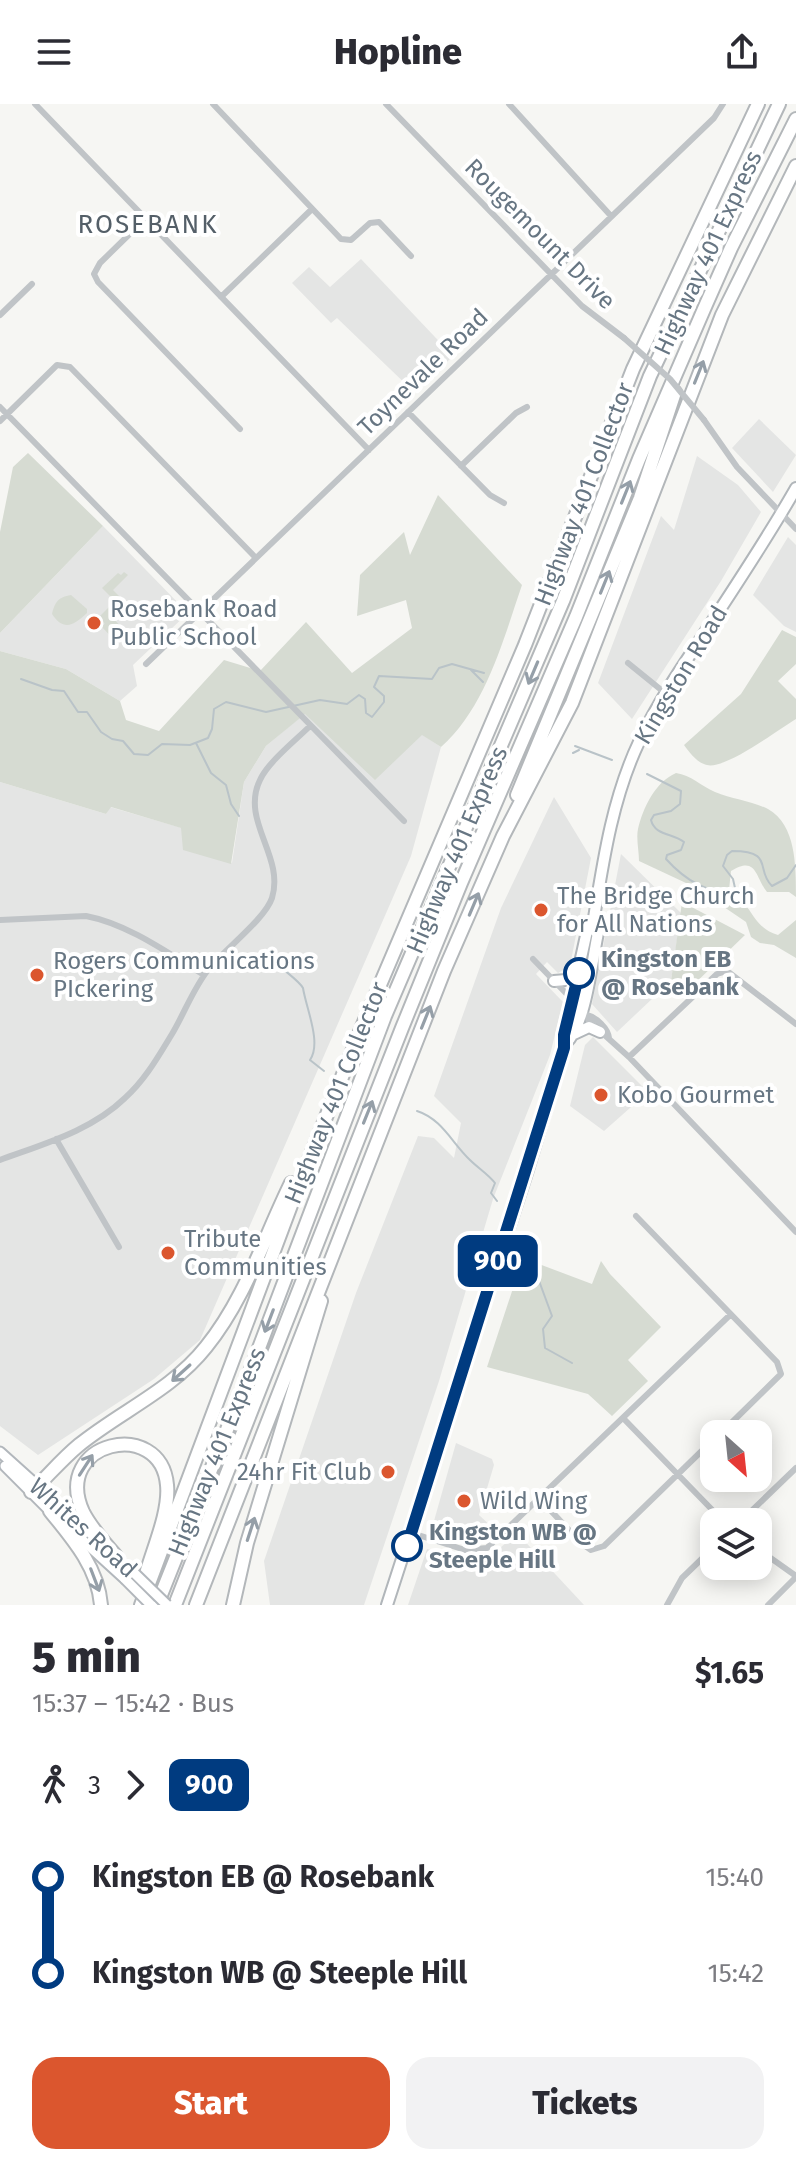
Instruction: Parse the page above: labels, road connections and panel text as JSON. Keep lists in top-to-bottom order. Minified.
{"streets":{"highway":["Highway 401 Express","Highway 401 Collector"],"main road":["Kingston Road","Whites Road"],"street":["Rougemount Drive","Toynevale Road"]},"crossings":[["Rougemount Drive","Toynevale Road"],["Rougemount Drive","Kingston Road"],["Highway 401 Express","Whites Road"]],"districts":["ROSEBANK"],"places":["Rosebank Road Public School","The Bridge Church for All Nations","Kingston EB @ Rosebank","Rogers Communications PIckering","Kobo Gourmet","Tribute Communities","24hr Fit Club","Wild Wing","Kingston WB @ Steeple Hill"],"lines":["bus line 900"],"north":"bottom right","page":{"header":"Hopline","on_map":"900","heading":["5 min","15:37 – 15:42 · Bus","$1.65"],"legs":["3","900"],"list":[{"name":"Kingston EB @ Rosebank","value":"15:40"},{"name":"Kingston WB @ Steeple Hill","value":"15:42"}],"buttons":["Start","Tickets"]}}
